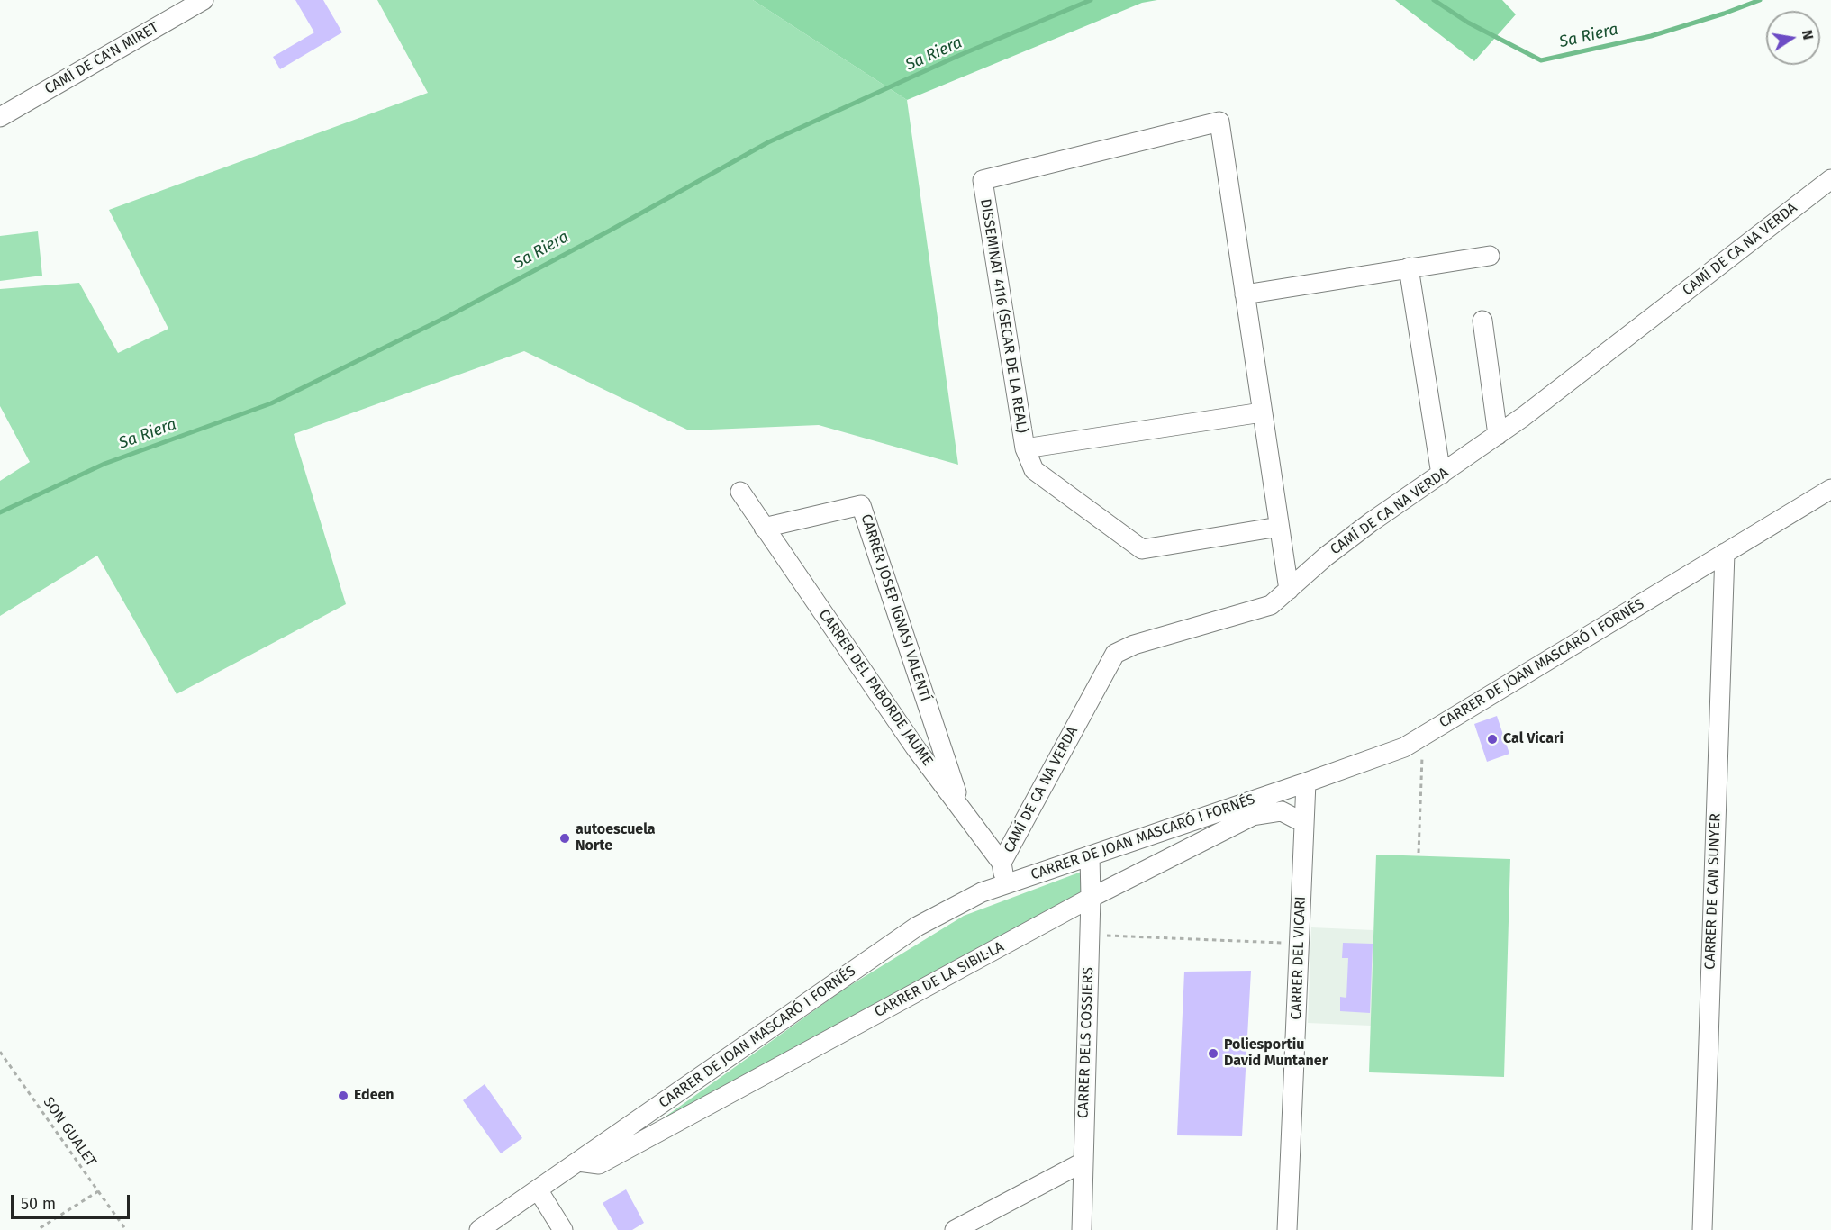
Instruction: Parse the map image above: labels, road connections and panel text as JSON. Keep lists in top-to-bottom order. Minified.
{"streets":{"street":["CAMÍ DE CA'N MIRET","CAMÍ DE CA NA VERDA","DISSEMINAT 4116 (SECAR DE LA REAL)","CARRER JOSEP IGNASI VALENTÍ","CARRER DE JOAN MASCARÓ I FORNÉS","CARRER DEL PABORDE JAUME","CARRER DE CAN SUNYER","CARRER DEL VICARI","CARRER DE LA SIBIL·LA","CARRER DELS COSSIERS"],"path":["SON GUALET"]},"crossings":[["CAMÍ DE CA NA VERDA","DISSEMINAT 4116 (SECAR DE LA REAL)"],["CAMÍ DE CA NA VERDA","CARRER DEL PABORDE JAUME"],["CARRER JOSEP IGNASI VALENTÍ","CARRER DEL PABORDE JAUME"],["CARRER DE JOAN MASCARÓ I FORNÉS","CARRER DEL PABORDE JAUME"],["CARRER DE JOAN MASCARÓ I FORNÉS","CARRER DE CAN SUNYER"],["CARRER DE JOAN MASCARÓ I FORNÉS","CARRER DEL VICARI"],["CARRER DE JOAN MASCARÓ I FORNÉS","CARRER DE LA SIBIL·LA"],["CARRER DE JOAN MASCARÓ I FORNÉS","CARRER DELS COSSIERS"],["CARRER DEL VICARI","CARRER DE LA SIBIL·LA"],["CARRER DE LA SIBIL·LA","CARRER DELS COSSIERS"]],"water":["Sa Riera"],"places":["Cal Vicari","autoescuela Norte","Poliesportiu David Muntaner","Edeen"],"scale_bar":"50 m","north":"right"}
